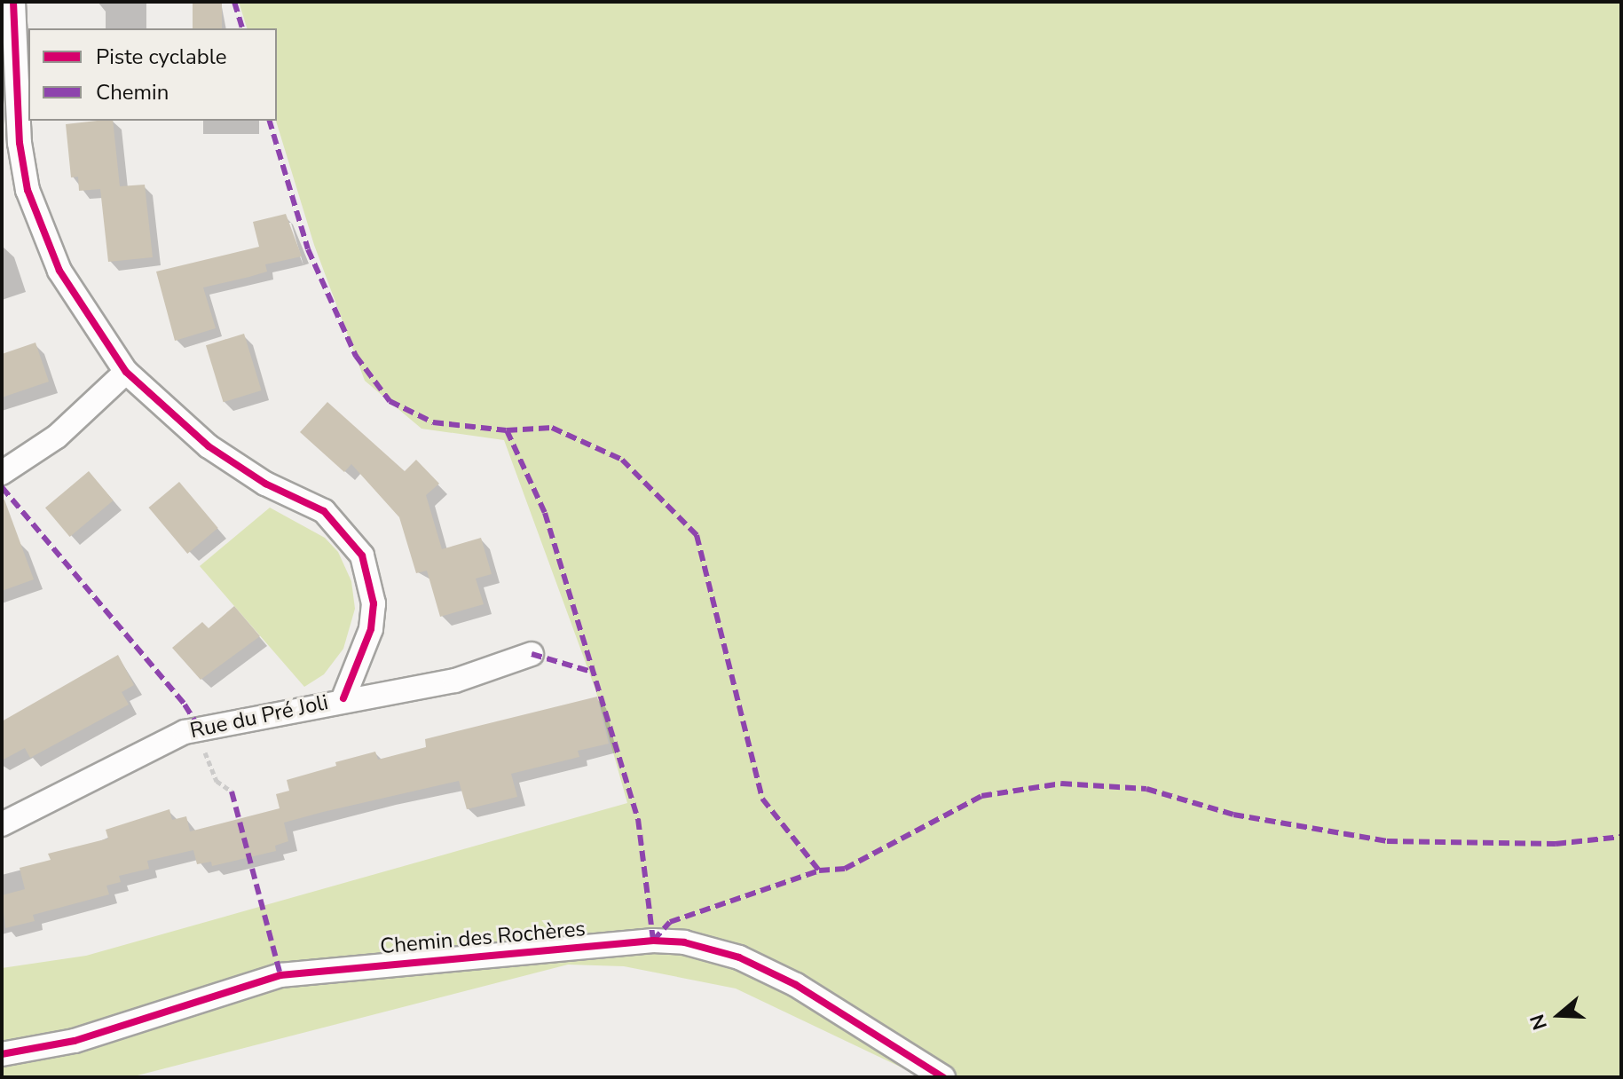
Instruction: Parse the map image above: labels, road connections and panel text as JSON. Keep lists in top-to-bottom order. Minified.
{"streets":{"street":["Rue du Pré Joli","Chemin des Rochères"]},"legend":["Piste cyclable","Chemin"],"north":"left"}
